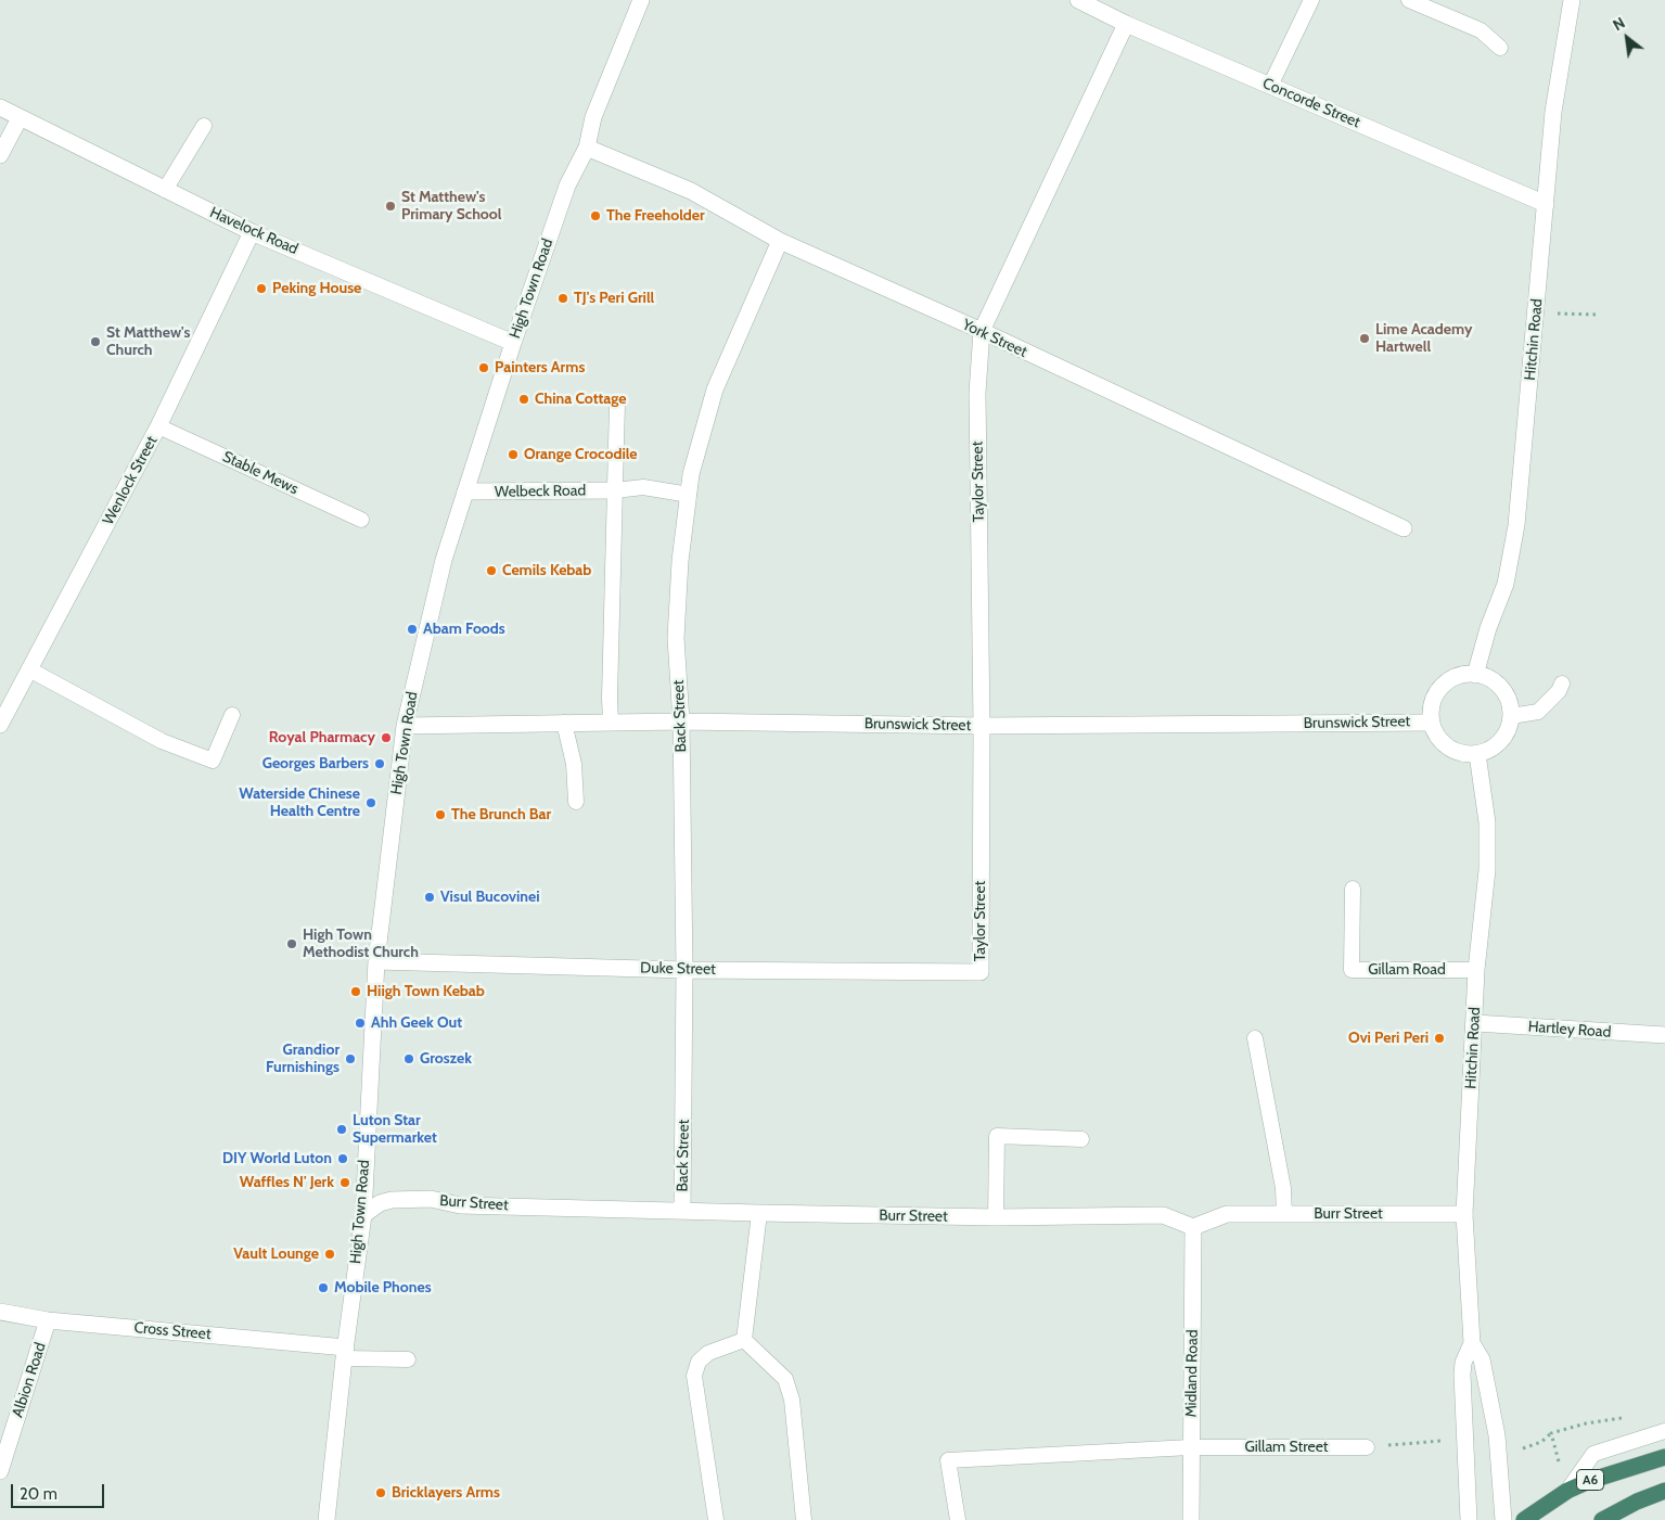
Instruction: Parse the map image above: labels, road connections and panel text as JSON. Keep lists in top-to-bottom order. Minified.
{"streets":{"highway":["A6"],"street":["Concorde Street","Havelock Road","High Town Road","York Street","Hitchin Road","Wenlock Street","Taylor Street","Welbeck Road","Back Street","Brunswick Street","Duke Street","Hartley Road","Burr Street","Cross Street","Midland Road","Albion Road"],"lane":["Stable Mews","Gillam Road","Gillam Street"]},"crossings":[["Concorde Street","Hitchin Road"],["Concorde Street","Taylor Street"],["Havelock Road","High Town Road"],["Havelock Road","Wenlock Street"],["High Town Road","York Street"],["High Town Road","Welbeck Road"],["High Town Road","Brunswick Street"],["High Town Road","Duke Street"],["High Town Road","Burr Street"],["High Town Road","Cross Street"],["York Street","Taylor Street"],["York Street","Back Street"],["Hitchin Road","Brunswick Street"],["Hitchin Road","Gillam Road"],["Hitchin Road","Hartley Road"],["Hitchin Road","Burr Street"],["Stable Mews","Wenlock Street"],["Taylor Street","Brunswick Street"],["Taylor Street","Duke Street"],["Back Street","Brunswick Street"],["Back Street","Duke Street"],["Back Street","Burr Street"],["Burr Street","Midland Road"],["Cross Street","Albion Road"],["Midland Road","Gillam Street"]],"places":["St Matthew's Primary School","The Freeholder","Peking House","TJ's Peri Grill","Lime Academy Hartwell","St Matthew's Church","Painters Arms","China Cottage","Orange Crocodile","Cemils Kebab","Abam Foods","Royal Pharmacy","Georges Barbers","Waterside Chinese Health Centre","The Brunch Bar","Visul Bucovinei","High Town Methodist Church","Hiigh Town Kebab","Ahh Geek Out","Ovi Peri Peri","Grandior Furnishings","Groszek","Luton Star Supermarket","DIY World Luton","Waffles N' Jerk","Vault Lounge","Mobile Phones","Bricklayers Arms"],"scale_bar":"20 m","north":"top left"}
